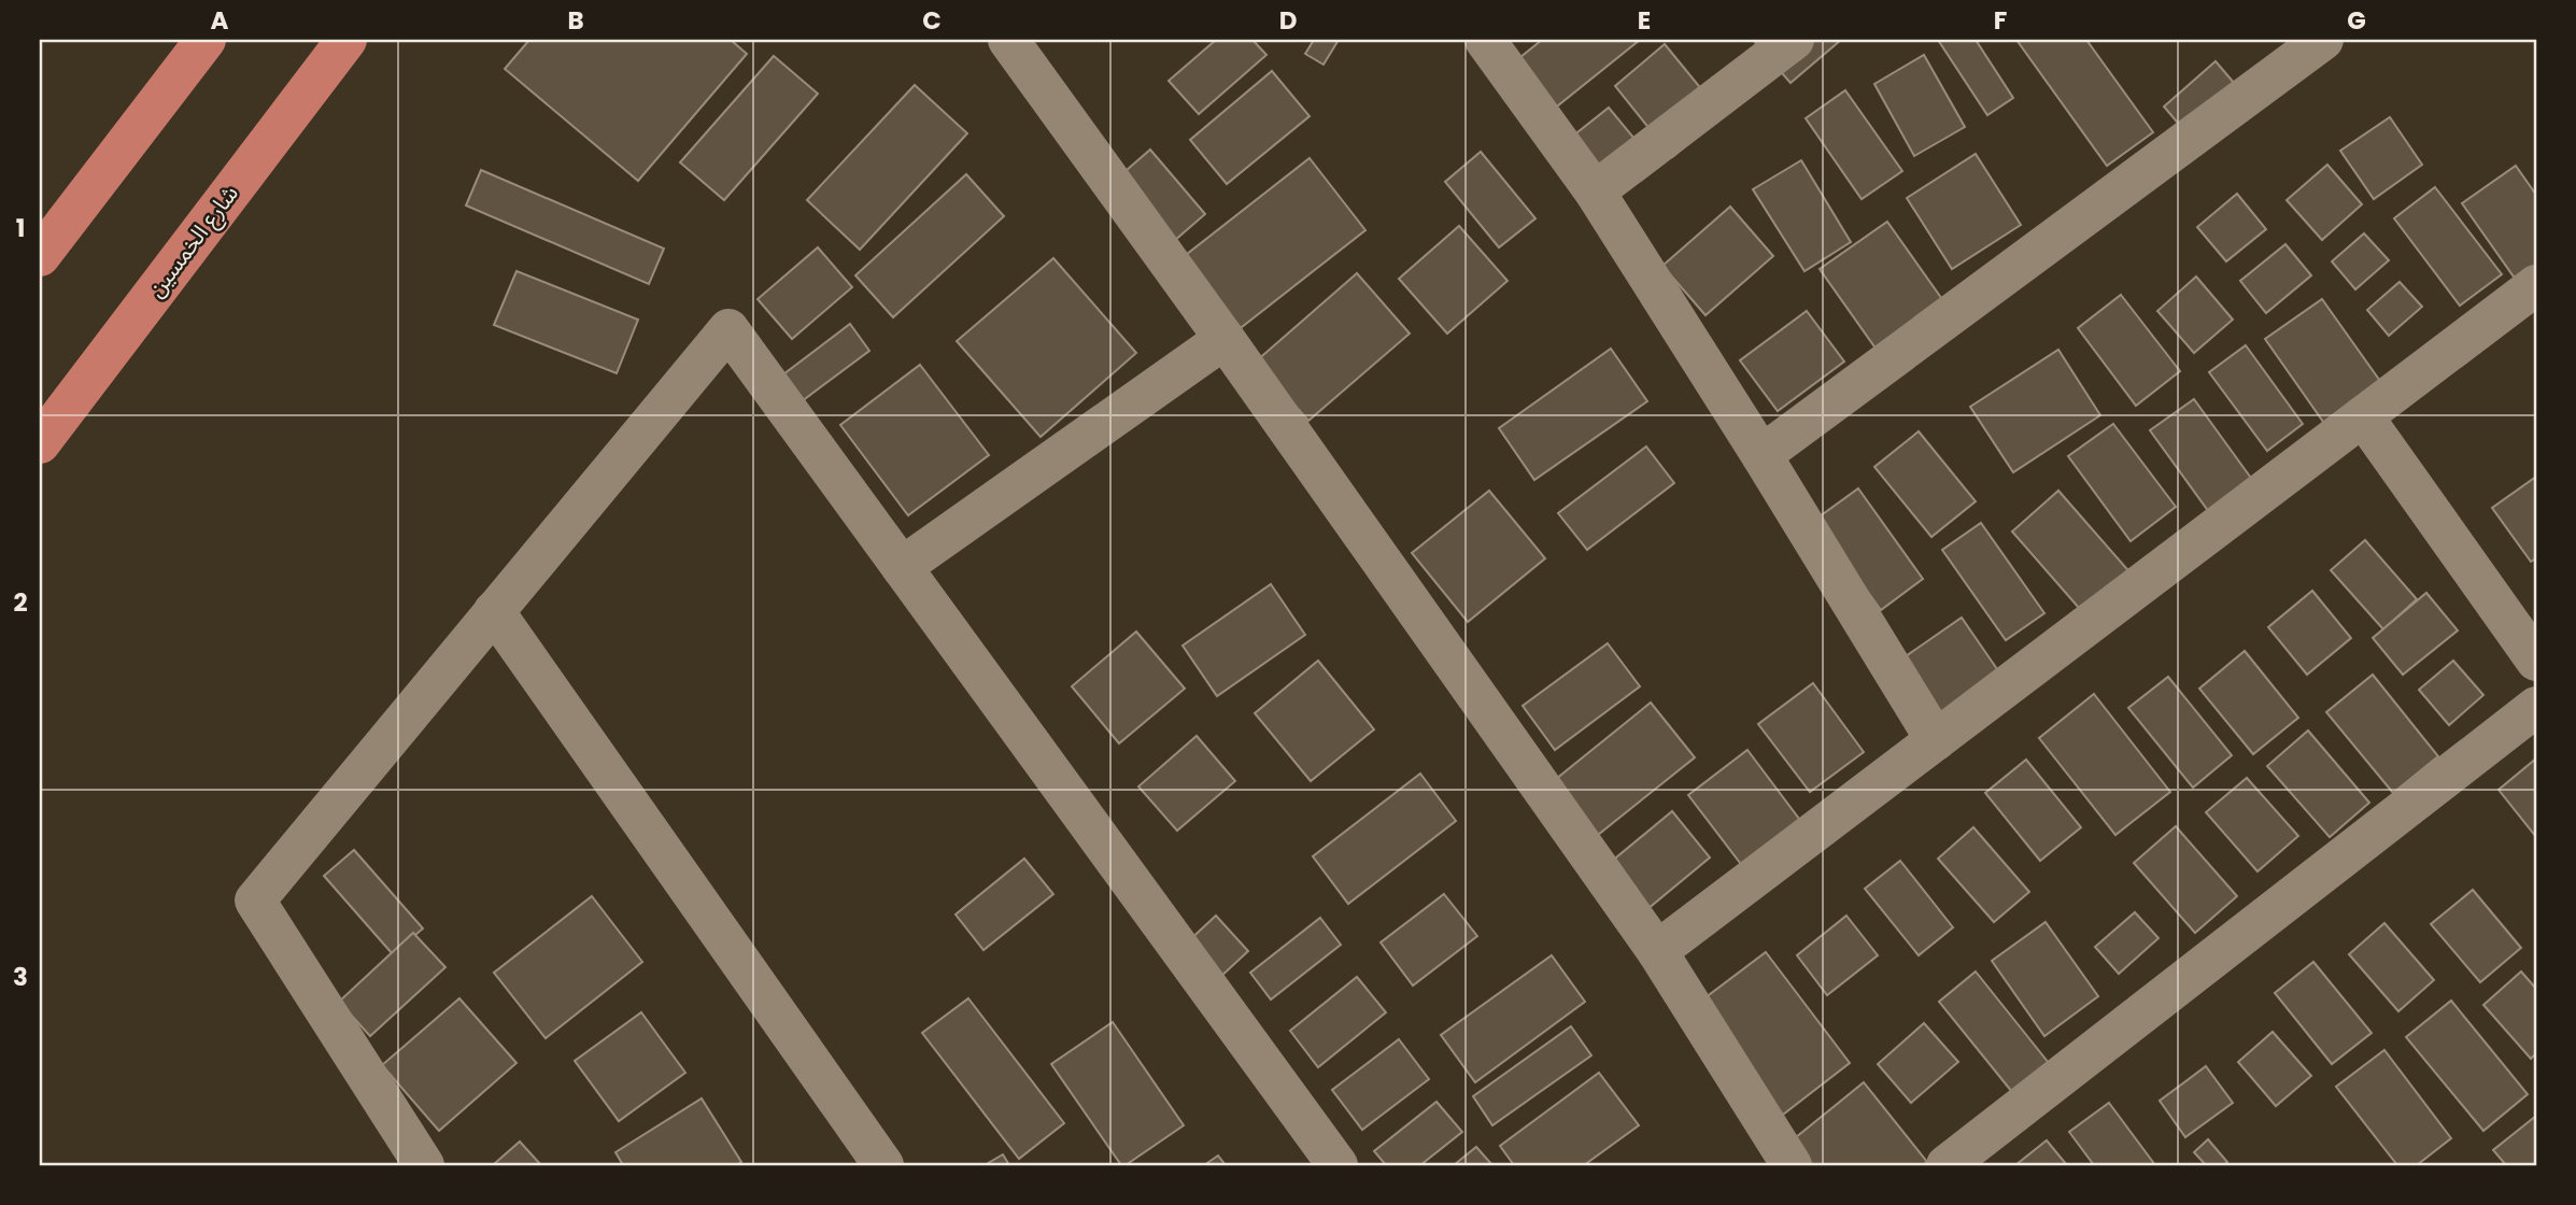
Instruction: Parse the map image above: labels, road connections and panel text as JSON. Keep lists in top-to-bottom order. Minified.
{"streets":{"main road":["شارع الخمسين"]},"grid":{"columns":["A","B","C","D","E","F","G"],"rows":["1","2","3"]}}
